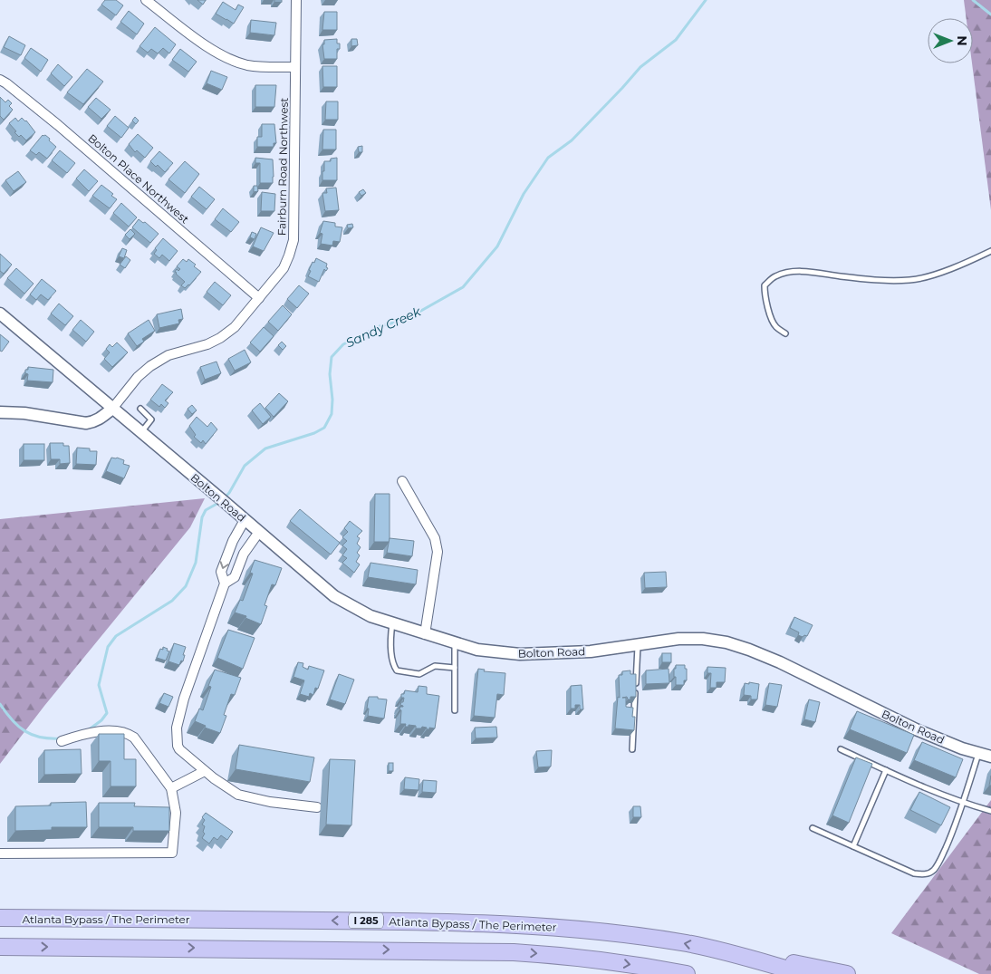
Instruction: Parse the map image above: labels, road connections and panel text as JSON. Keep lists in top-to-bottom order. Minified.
{"streets":{"highway":["Atlanta Bypass / The Perimeter","I 285"],"street":["Fairburn Road Northwest","Bolton Place Northwest","Bolton Road"]},"crossings":[["Fairburn Road Northwest","Bolton Place Northwest"],["Fairburn Road Northwest","Bolton Road"]],"water":["Sandy Creek"],"north":"right"}
